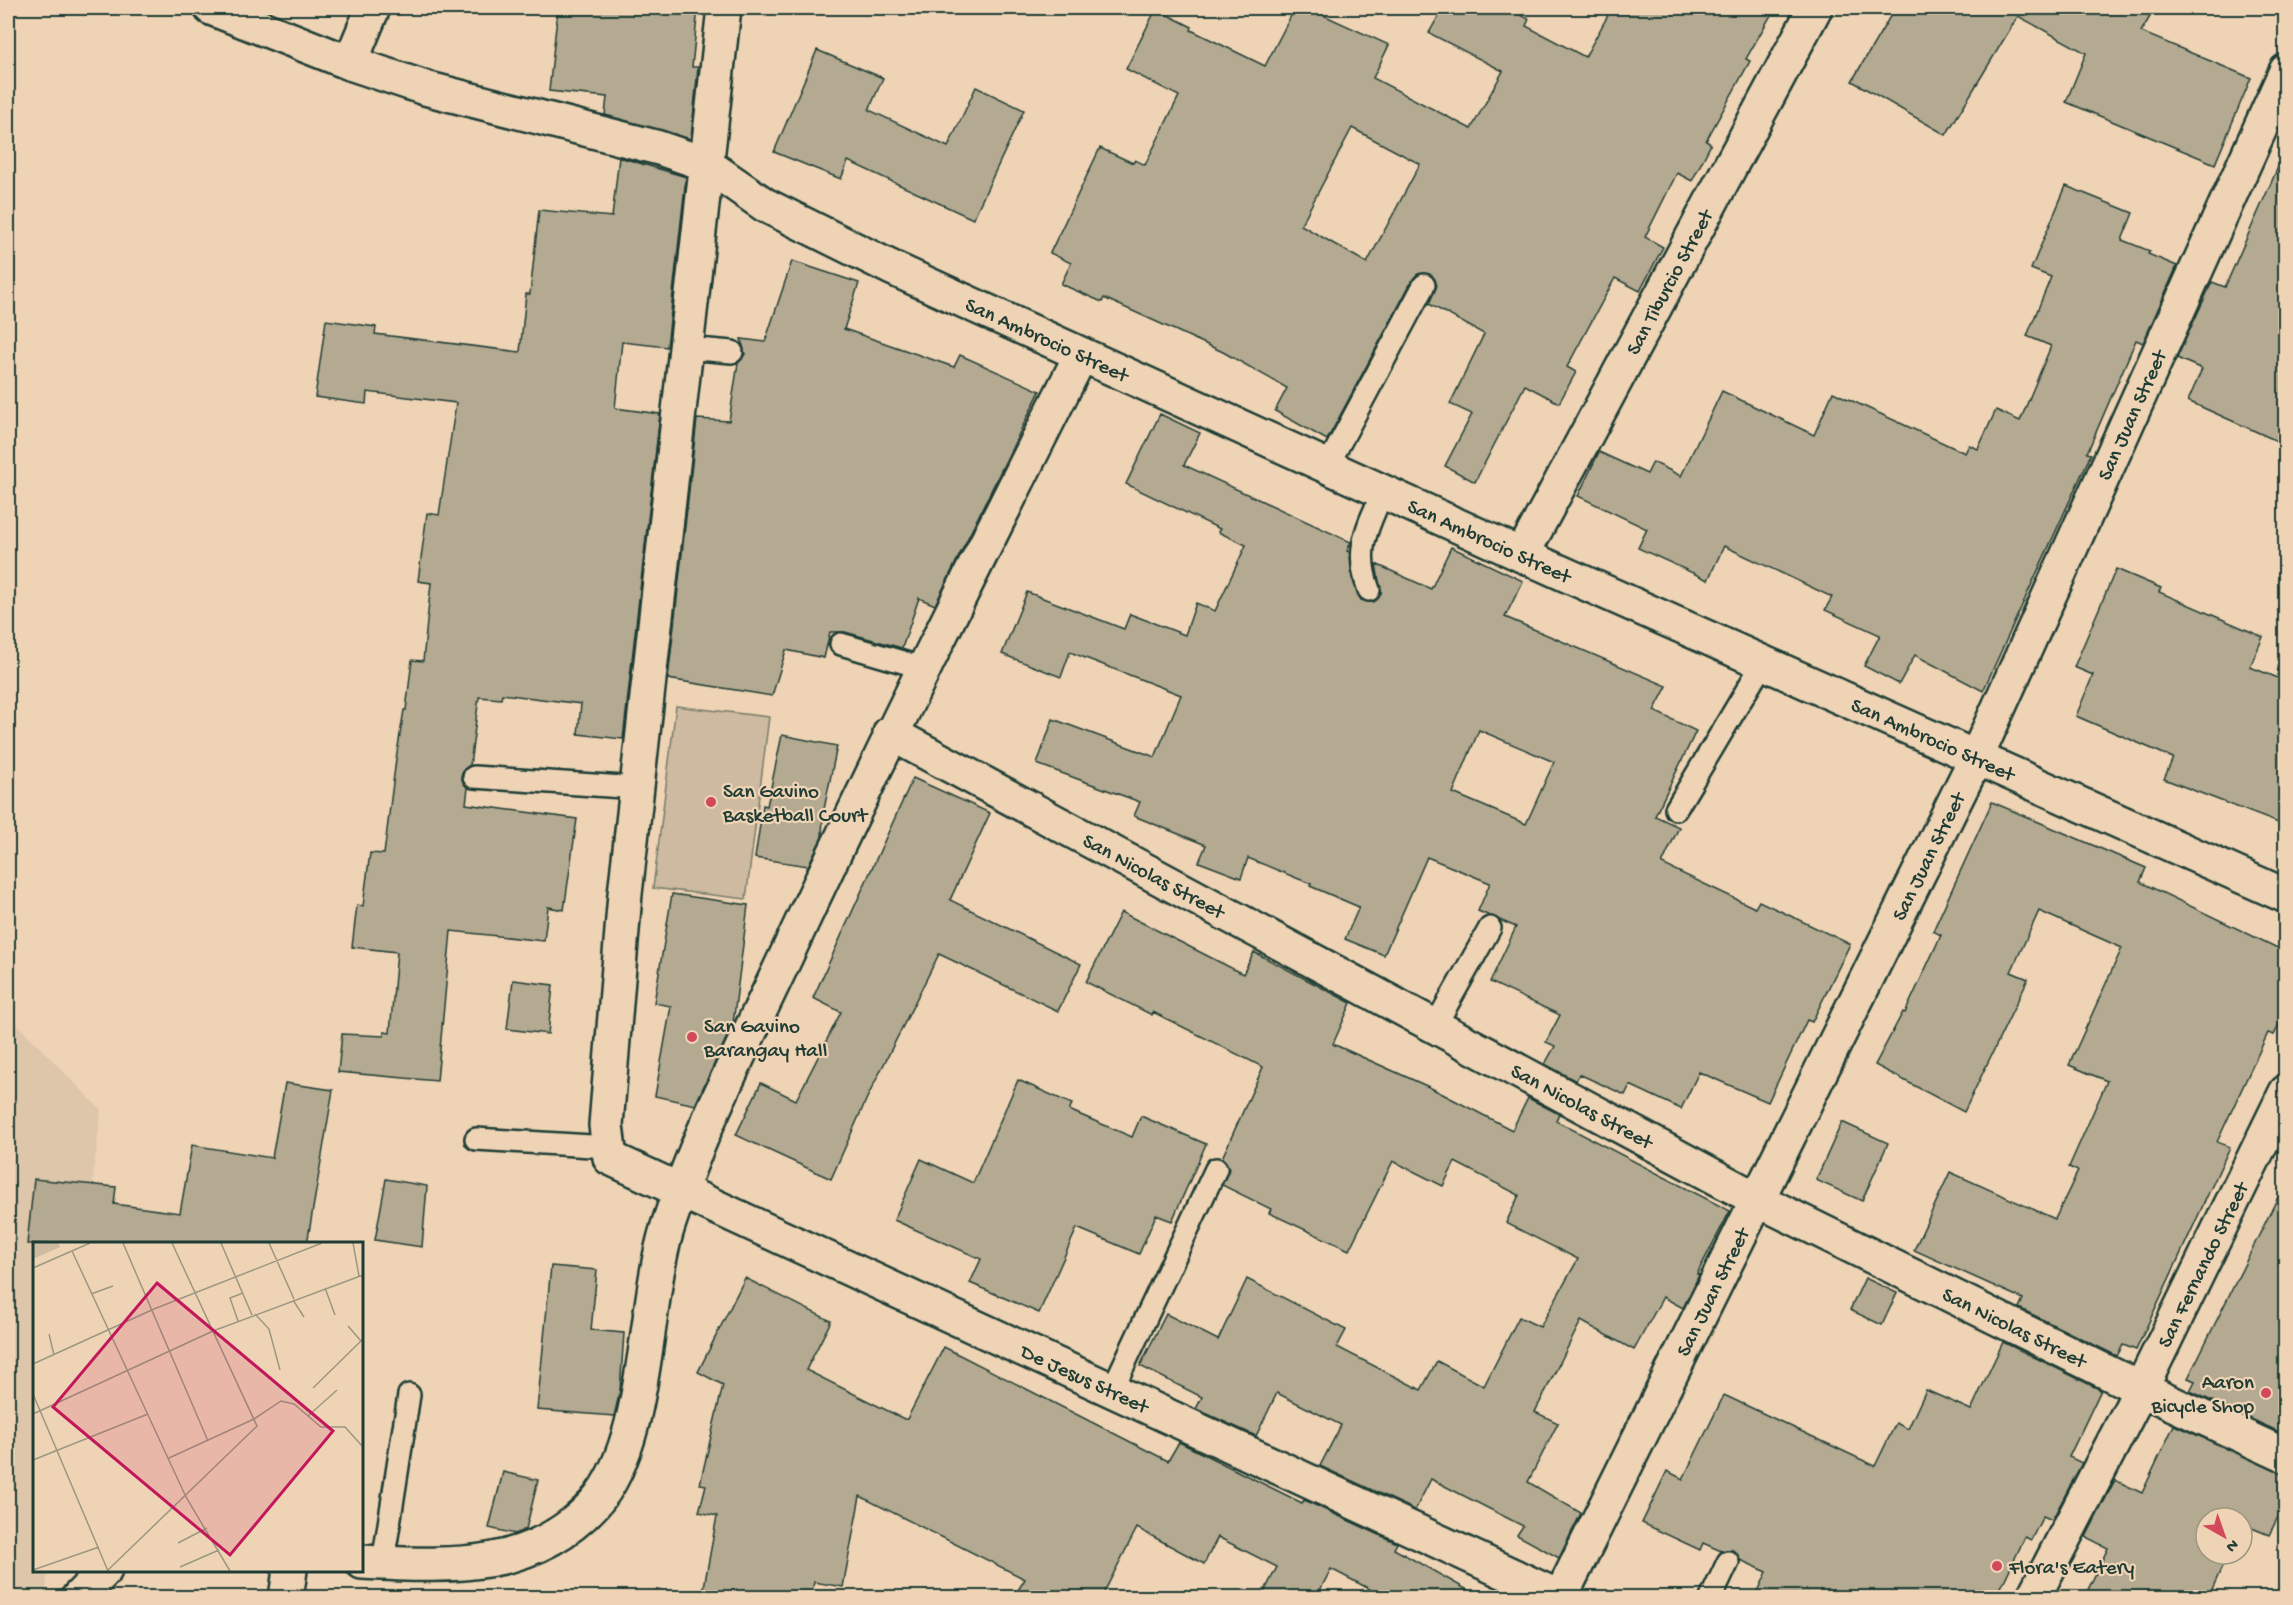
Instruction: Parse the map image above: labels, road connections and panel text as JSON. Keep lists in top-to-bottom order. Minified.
{"streets":{"street":["San Tiburcio Street","San Ambrocio Street","San Juan Street","San Nicolas Street","San Fernando Street","De Jesus Street"]},"crossings":[["San Tiburcio Street","San Ambrocio Street"],["San Ambrocio Street","San Juan Street"],["San Juan Street","San Nicolas Street"],["San Juan Street","De Jesus Street"],["San Nicolas Street","San Fernando Street"]],"places":["San Gavino Basketball Court","San Gavino Barangay Hall","Aaron Bicycle Shop","Flora's Eatery"],"north":"bottom right"}
